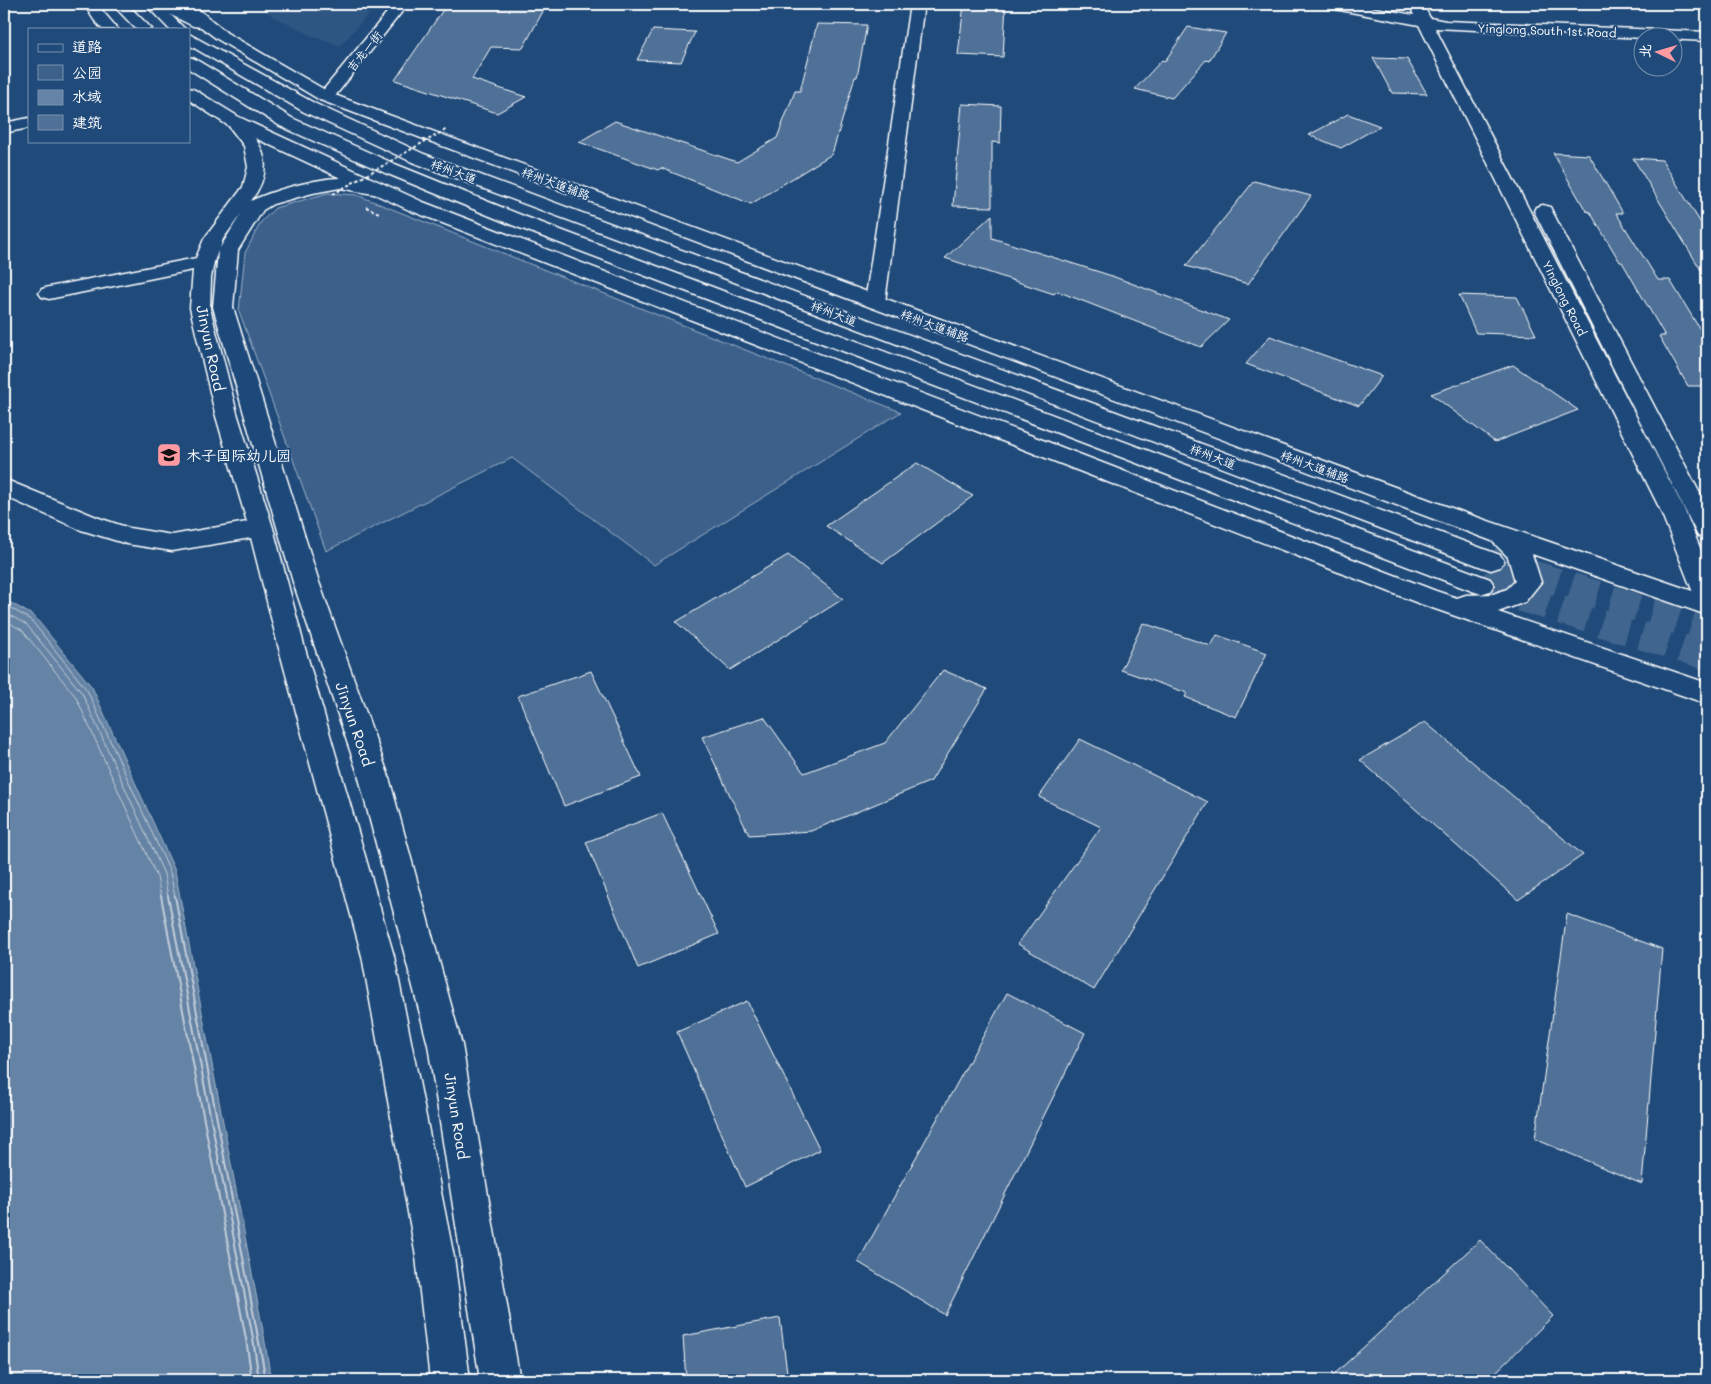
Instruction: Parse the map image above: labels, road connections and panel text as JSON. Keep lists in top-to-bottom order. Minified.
{"streets":{"main road":["Yinglong South 1st Road","吉龙一街","梓州大道","梓州大道辅路","Yinglong Road","Jinyun Road"]},"crossings":[["Yinglong South 1st Road","Yinglong Road"],["吉龙一街","梓州大道辅路"]],"places":{"school or university":["木子国际幼儿园"]},"legend":["道路","公园","水域","建筑"],"north":"left"}
